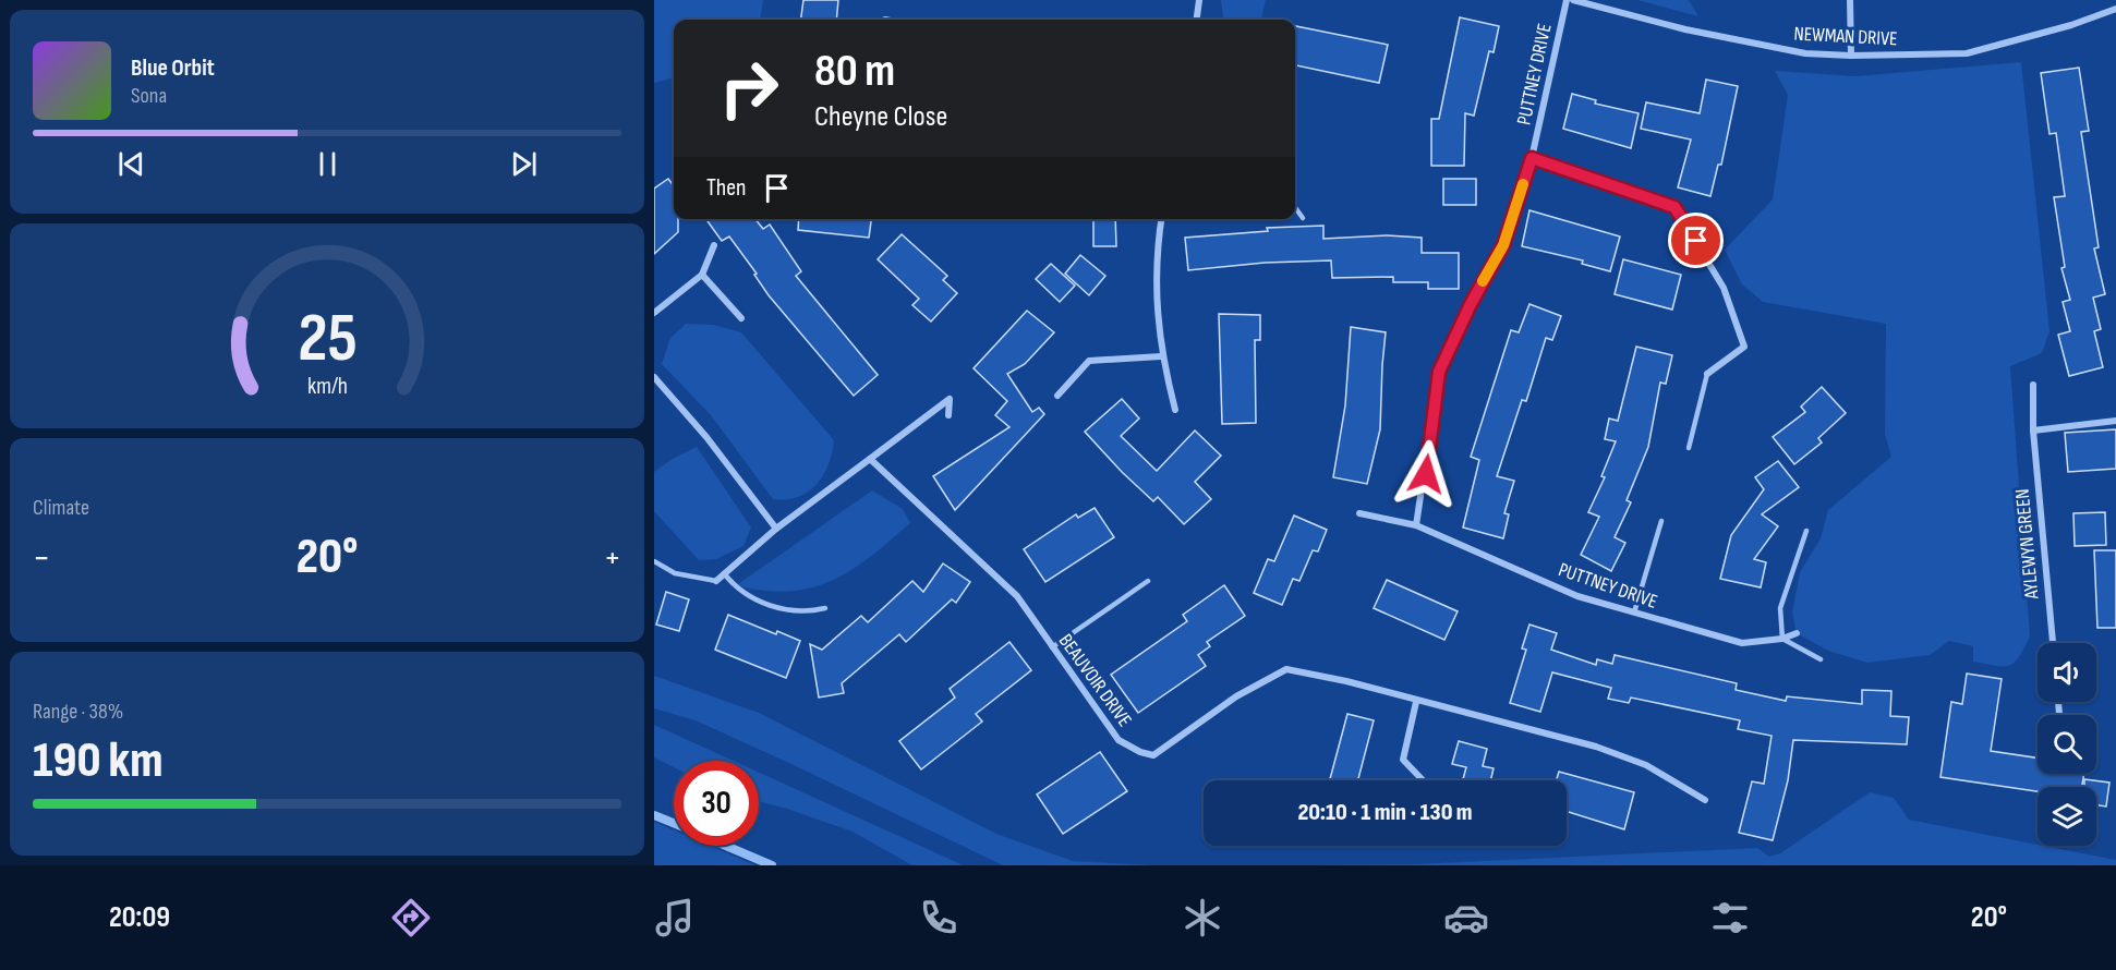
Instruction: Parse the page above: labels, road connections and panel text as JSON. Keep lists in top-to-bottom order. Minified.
{"streets":{"street":["NEWMAN DRIVE","PUTTNEY DRIVE","AYLEWYN GREEN","BEAUVOIR DRIVE"]},"page":{"turn":["80 m","Cheyne Close"],"song":["Blue Orbit","Sona"],"then":"Then","tile":["Climate",["Range · 38%","190 km"]],"heat":["−","20°","+"],"limit":"30","trip":"20:10 · 1 min · 130 m","tabs":["20:09","20°"],"gauge":["25","km/h"]}}
